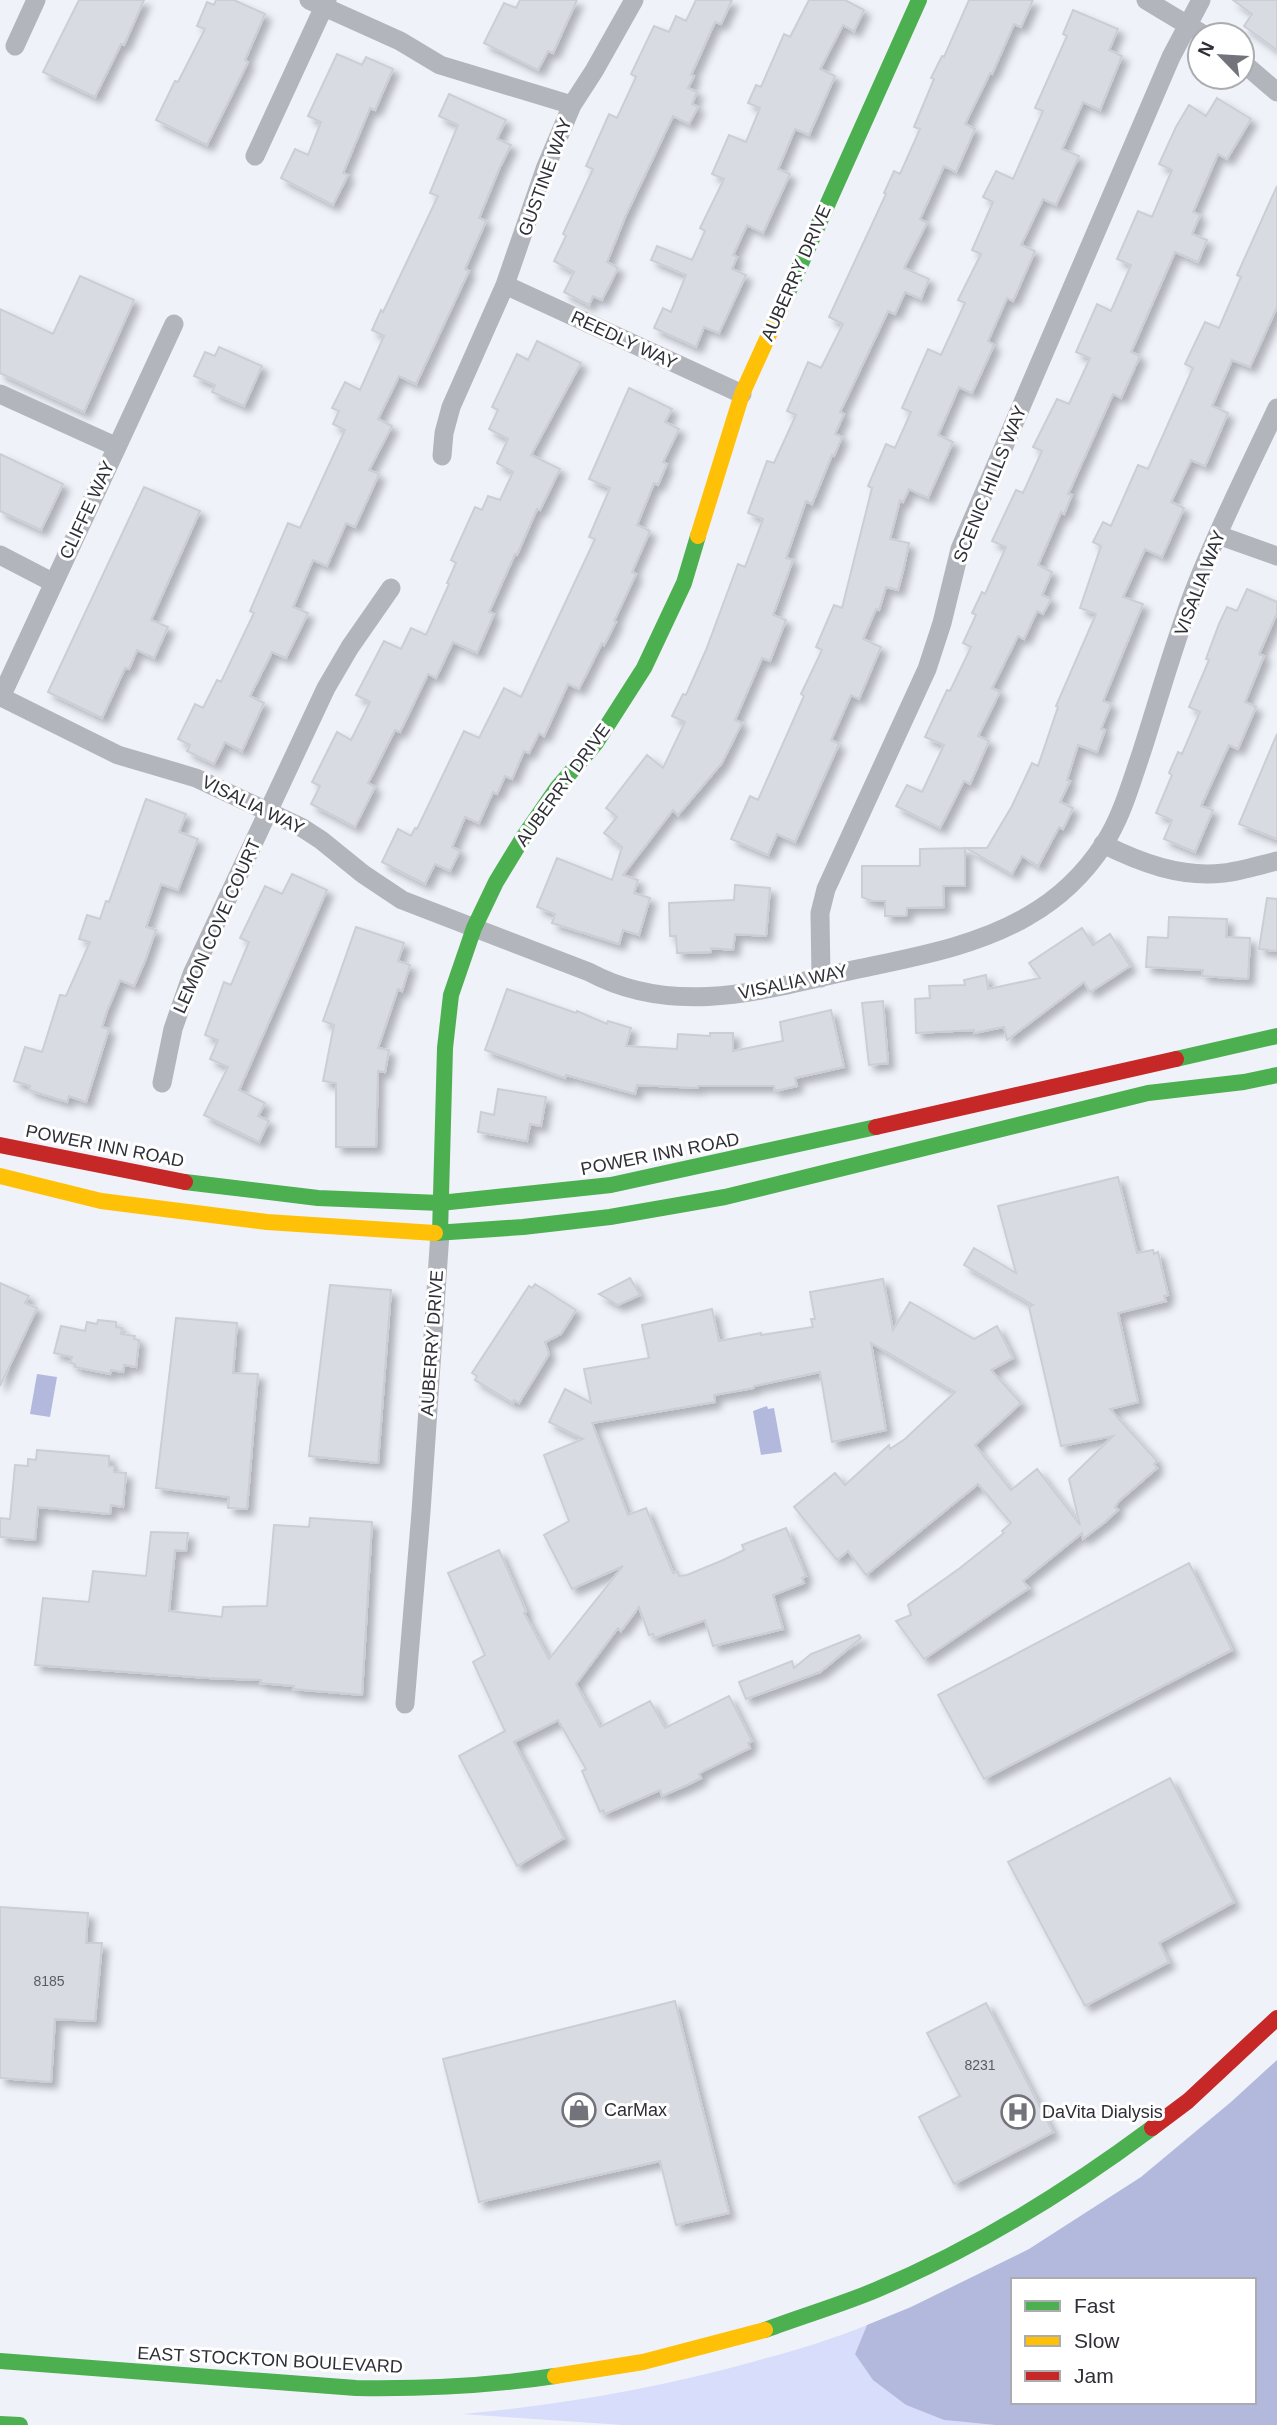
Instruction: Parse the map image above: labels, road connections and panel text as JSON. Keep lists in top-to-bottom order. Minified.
{"streets":{"main road":["AUBERRY DRIVE","POWER INN ROAD","EAST STOCKTON BOULEVARD"],"street":["GUSTINE WAY","REEDLY WAY","SCENIC HILLS WAY","CLIFFE WAY","VISALIA WAY","LEMON COVE COURT"]},"crossings":[["GUSTINE WAY","REEDLY WAY"],["AUBERRY DRIVE","REEDLY WAY"],["AUBERRY DRIVE","VISALIA WAY"],["AUBERRY DRIVE","POWER INN ROAD"],["SCENIC HILLS WAY","VISALIA WAY"],["CLIFFE WAY","VISALIA WAY"],["VISALIA WAY","LEMON COVE COURT"]],"places":{"shop":["CarMax"],"hospital":["DaVita Dialysis"]},"house_numbers":["8185","8231"],"legend":["Fast","Slow","Jam"],"north":"top left"}
